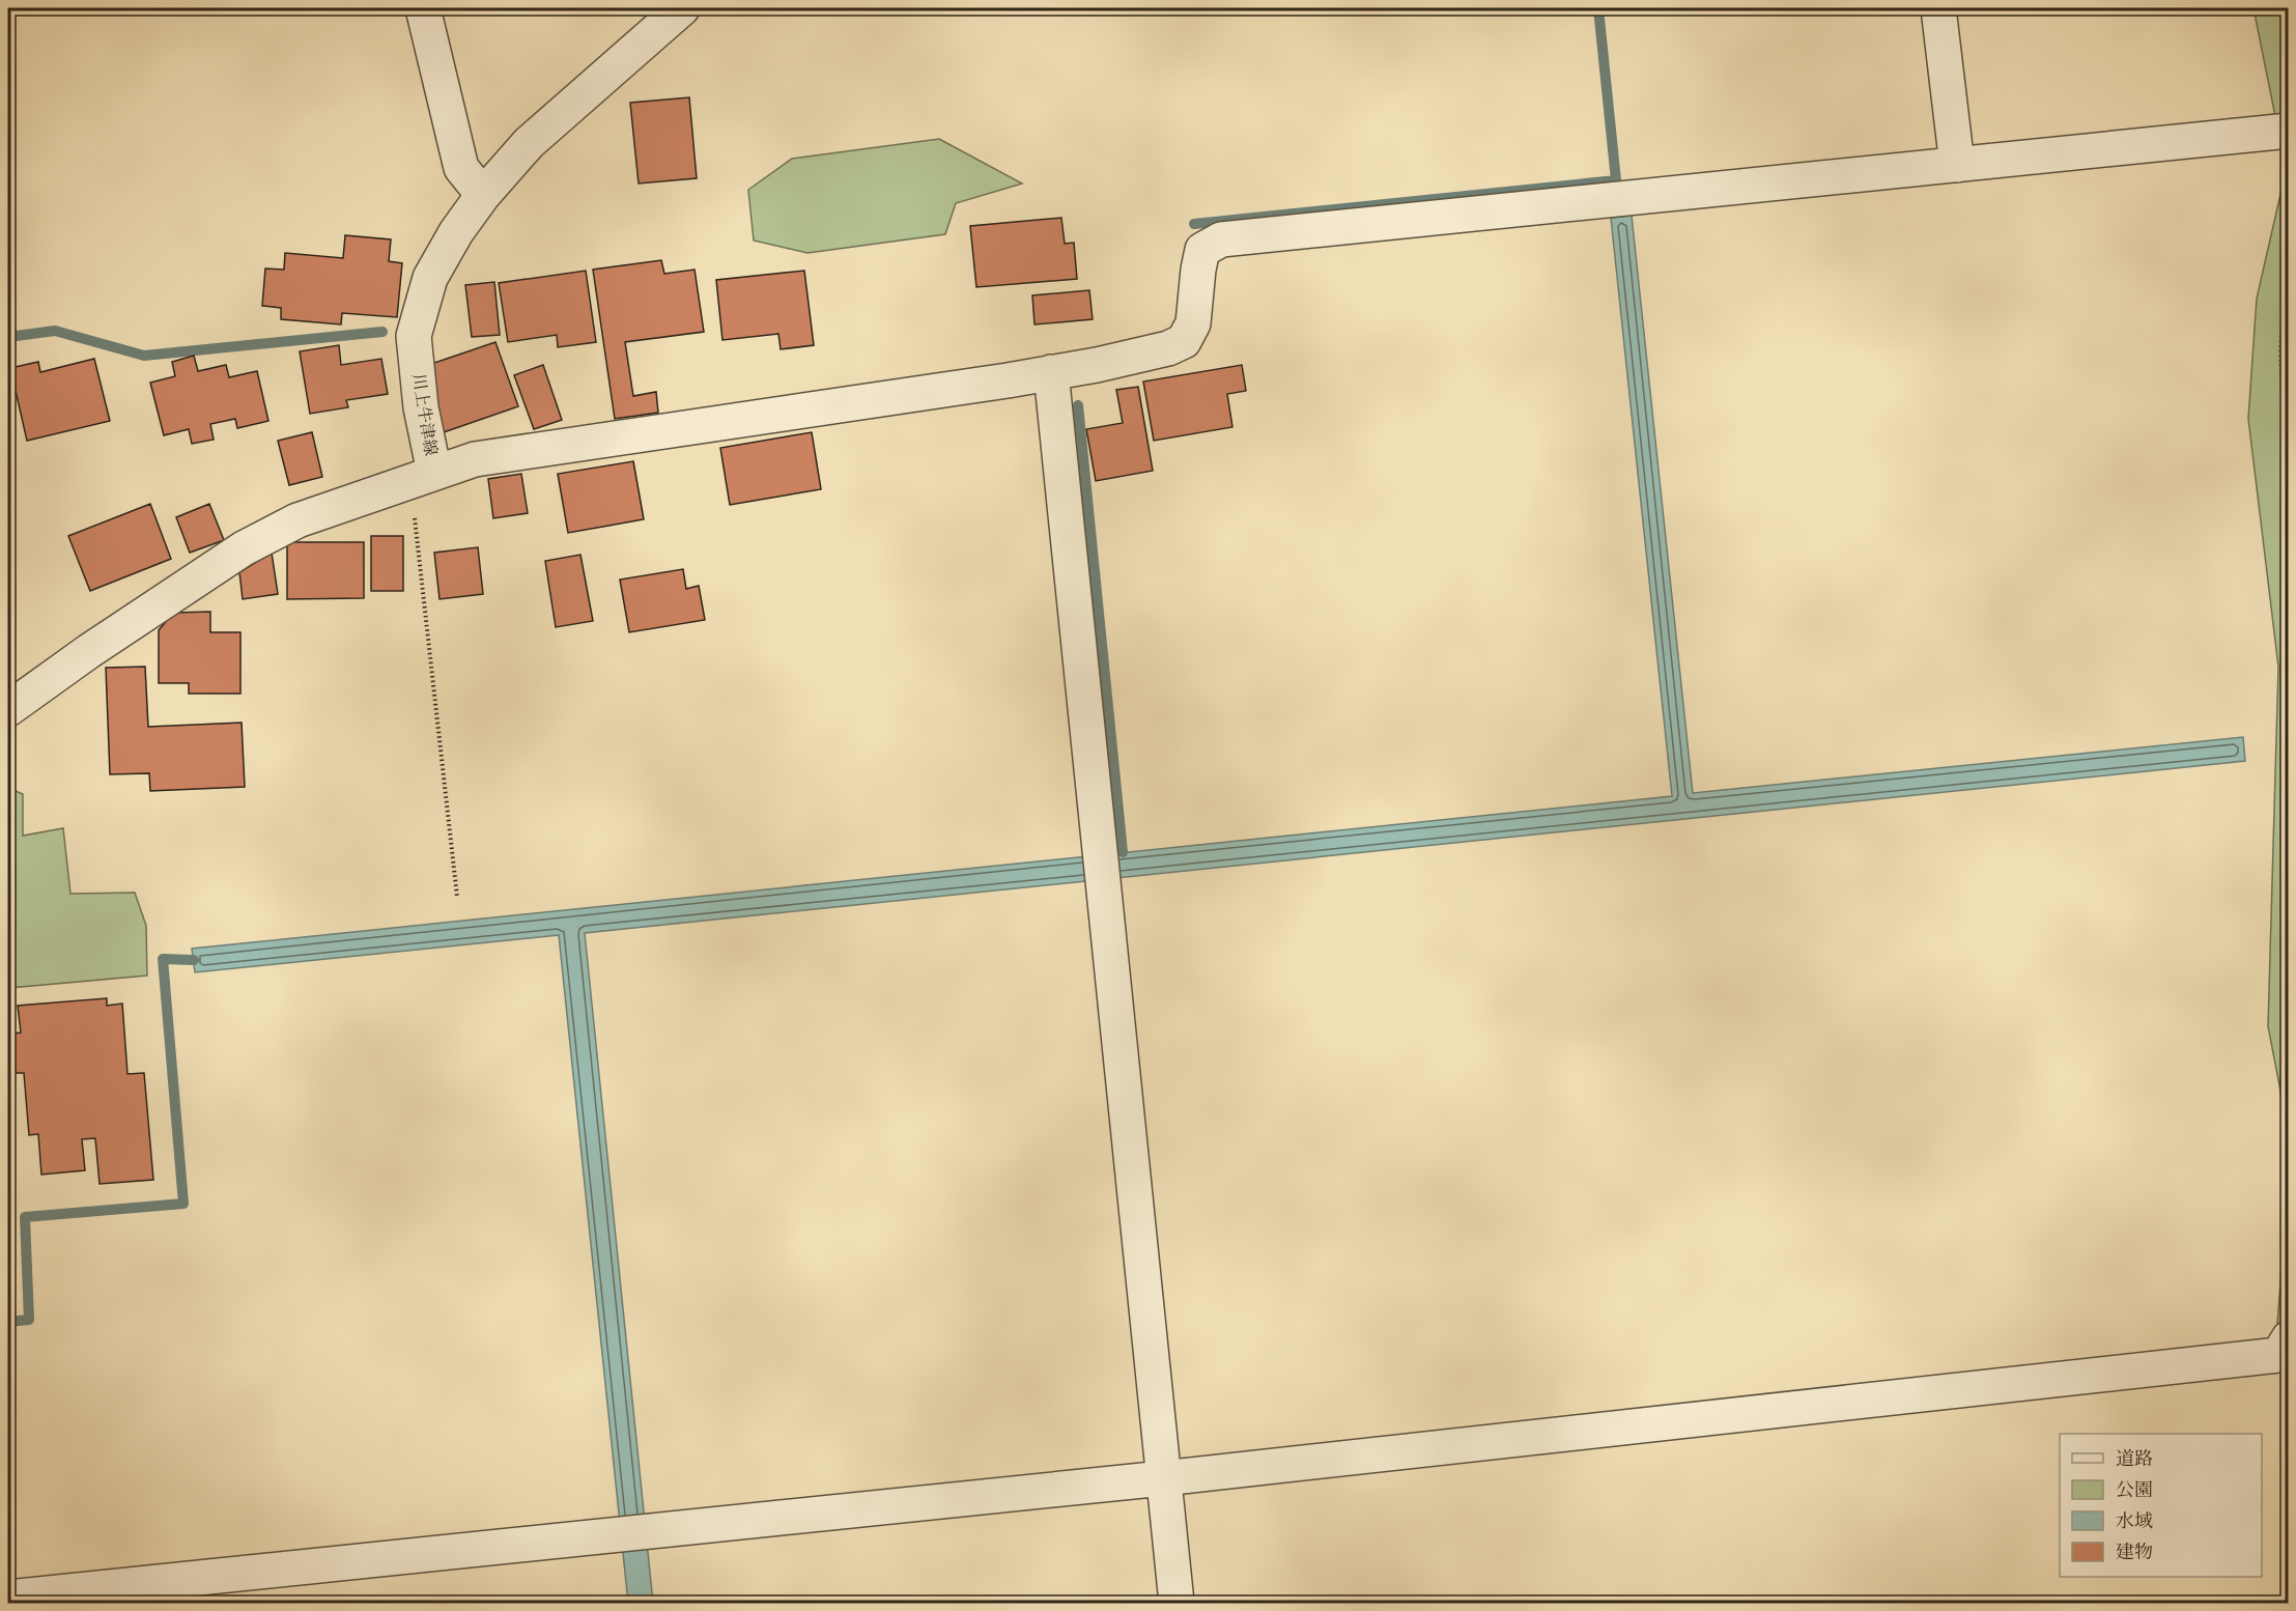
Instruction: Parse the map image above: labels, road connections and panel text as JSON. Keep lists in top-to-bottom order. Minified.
{"streets":{"street":["川上牛津線"]},"legend":["道路","公園","水域","建物"]}
